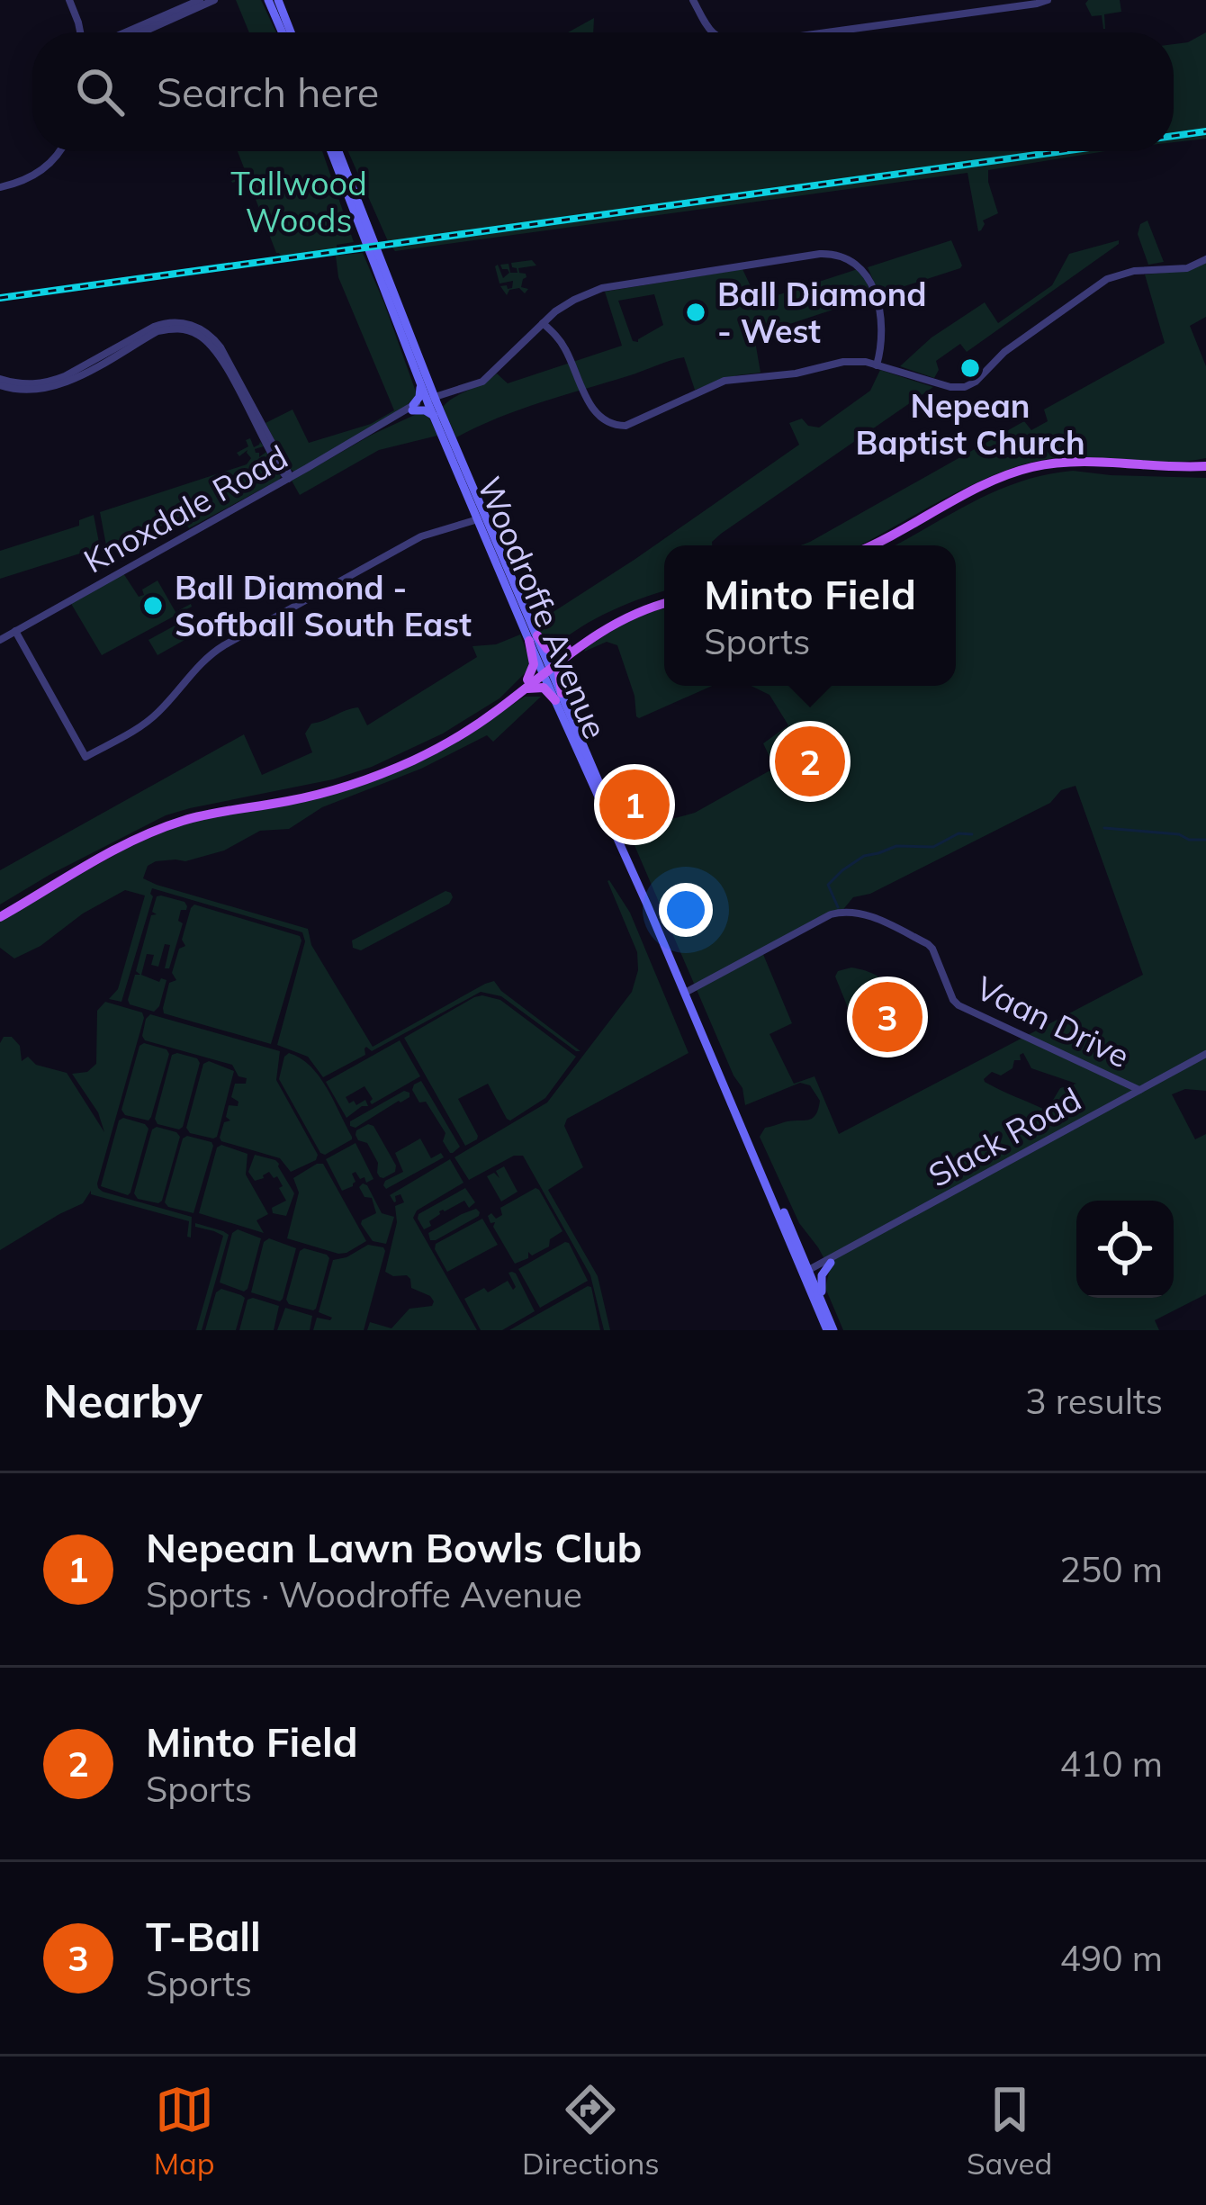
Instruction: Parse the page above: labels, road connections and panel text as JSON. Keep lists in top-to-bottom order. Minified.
{"streets":{"main road":["Woodroffe Avenue"],"street":["Knoxdale Road","Vaan Drive","Slack Road"]},"crossings":[["Knoxdale Road","Woodroffe Avenue"],["Woodroffe Avenue","Vaan Drive"],["Woodroffe Avenue","Slack Road"],["Vaan Drive","Slack Road"]],"parks":["Tallwood Woods"],"places":["Ball Diamond - West","Nepean Baptist Church","Ball Diamond - Softball South East"],"page":{"search":"Search here","popup":["Minto Field","Sports"],"pins":["2","1","3"],"heading":["Nearby","3 results"],"list":[{"mark":"1","name":"Nepean Lawn Bowls Club","note":"Sports · Woodroffe Avenue","value":"250 m"},{"mark":"2","name":"Minto Field","note":"Sports","value":"410 m"},{"mark":"3","name":"T-Ball","note":"Sports","value":"490 m"}],"nav":["Map","Directions","Saved"]}}
